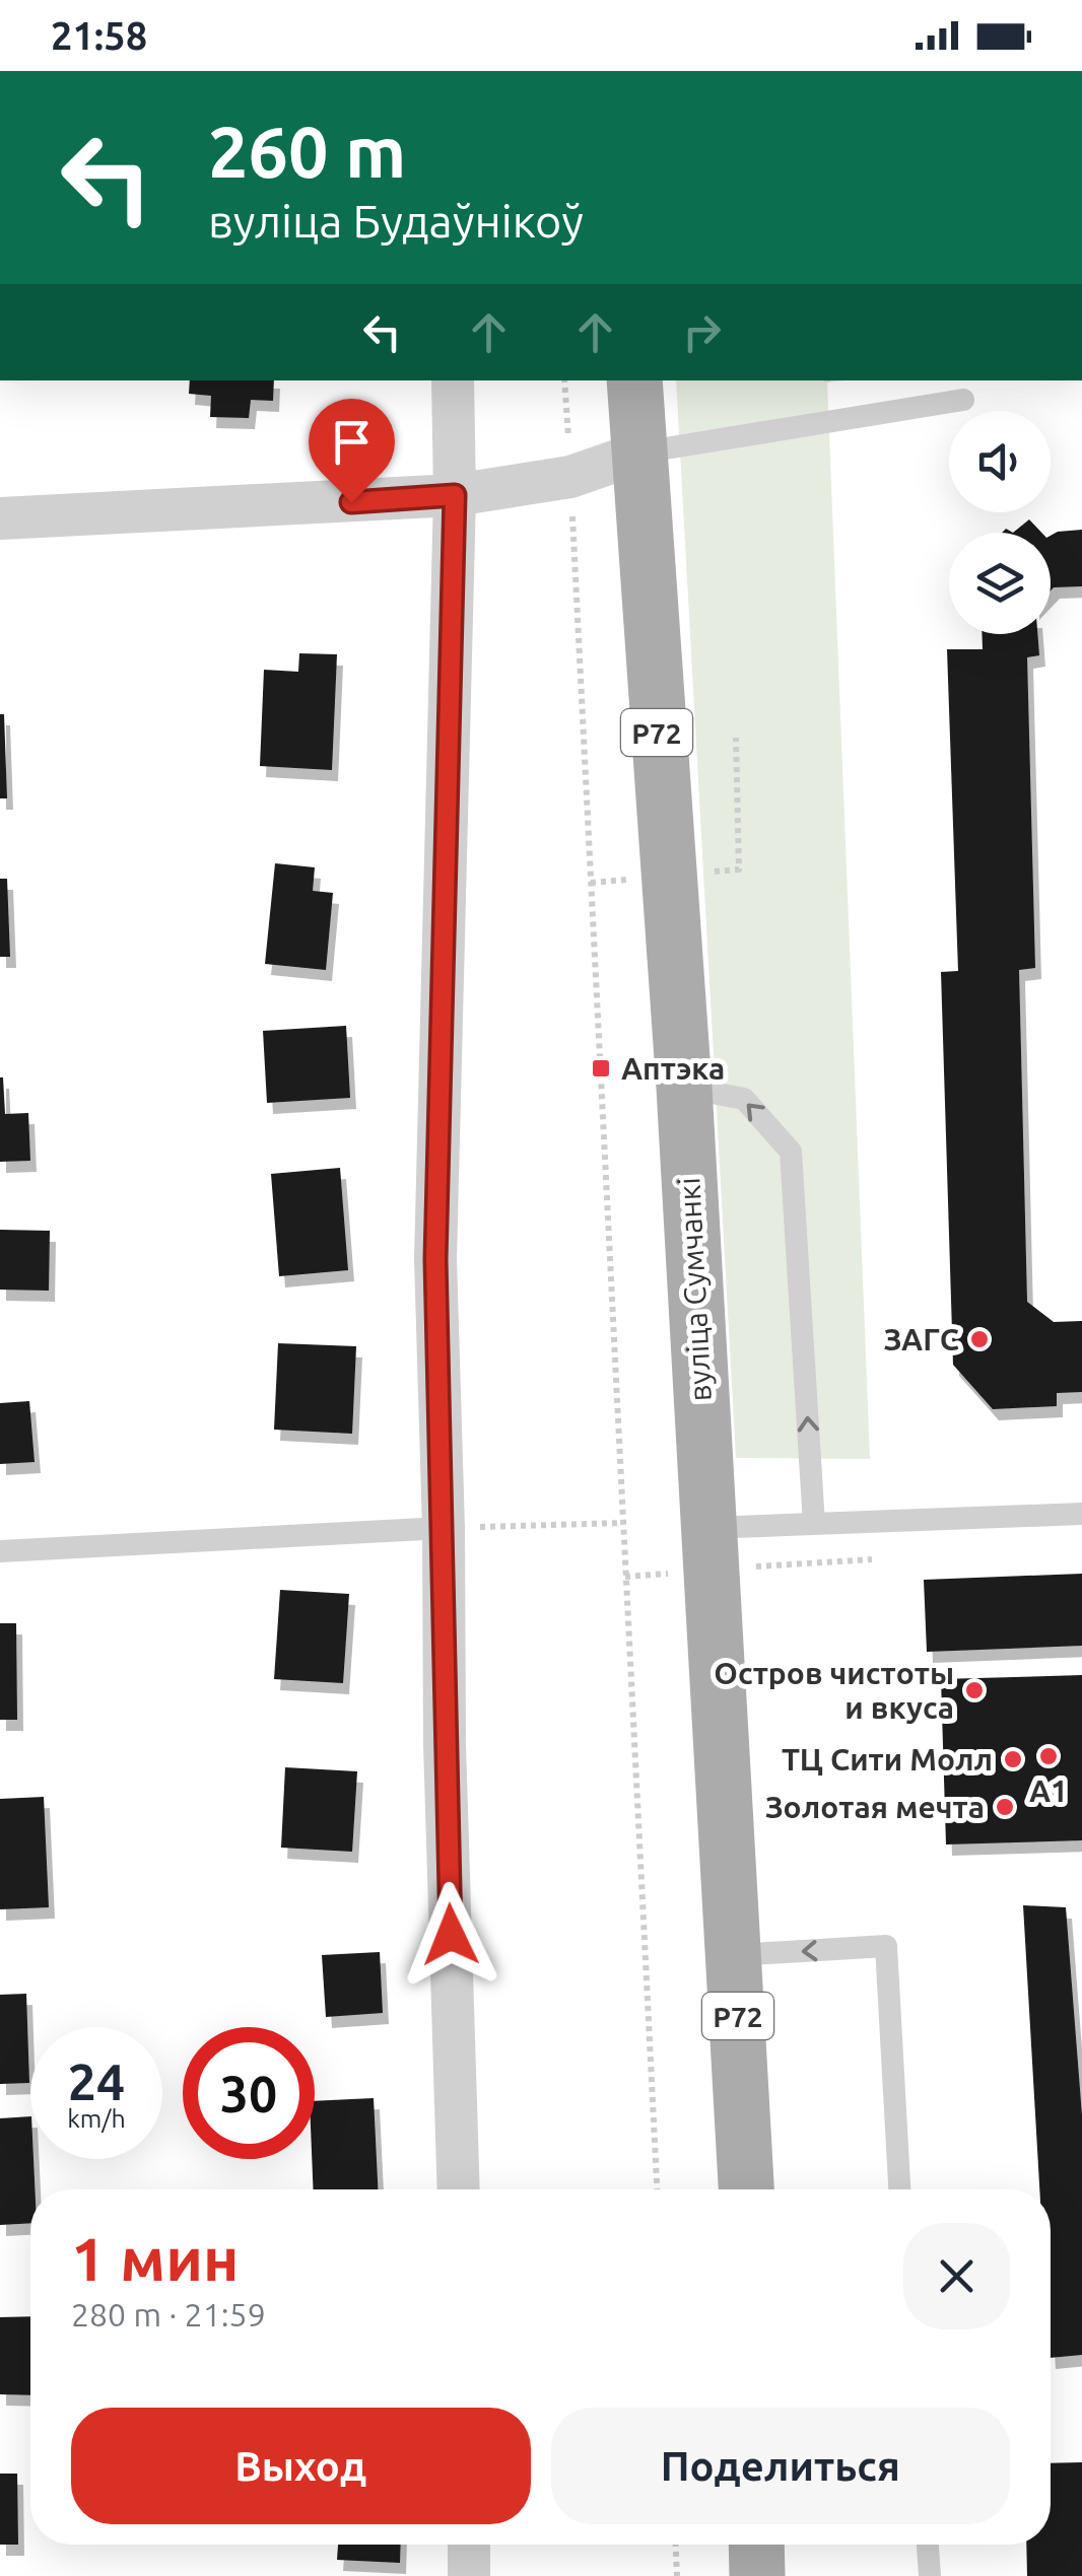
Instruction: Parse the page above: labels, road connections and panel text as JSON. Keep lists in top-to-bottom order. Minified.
{"streets":{"main road":["Р72","вуліца Сумчанкі"]},"places":{"transit":["Аптэка"],"other":["ЗАГС","Остров чистоты и вкуса","A1","ТЦ Сити Молл","Золотая мечта"]},"page":{"status":"21:58","turn":["260 m","вуліца Будаўнікоў"],"speed":"24 km/h","limit":"30","heading":["1 мин","280 m · 21:59"],"buttons":["Выход","Поделиться"]}}
